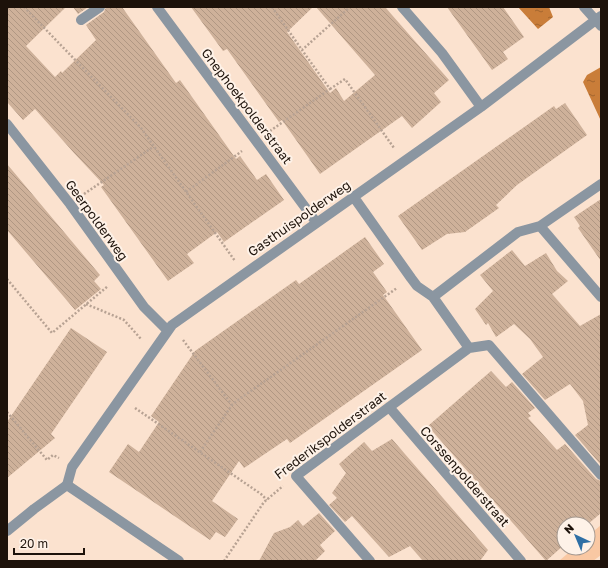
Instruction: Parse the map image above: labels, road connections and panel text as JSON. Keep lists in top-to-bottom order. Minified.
{"streets":{"street":["Gnephoekpolderstraat","Gasthuispolderweg","Geerpolderweg","Frederikspolderstraat","Corssenpolderstraat"]},"crossings":[["Gnephoekpolderstraat","Gasthuispolderweg"],["Gasthuispolderweg","Geerpolderweg"],["Frederikspolderstraat","Corssenpolderstraat"]],"scale_bar":"20 m","north":"top left"}
